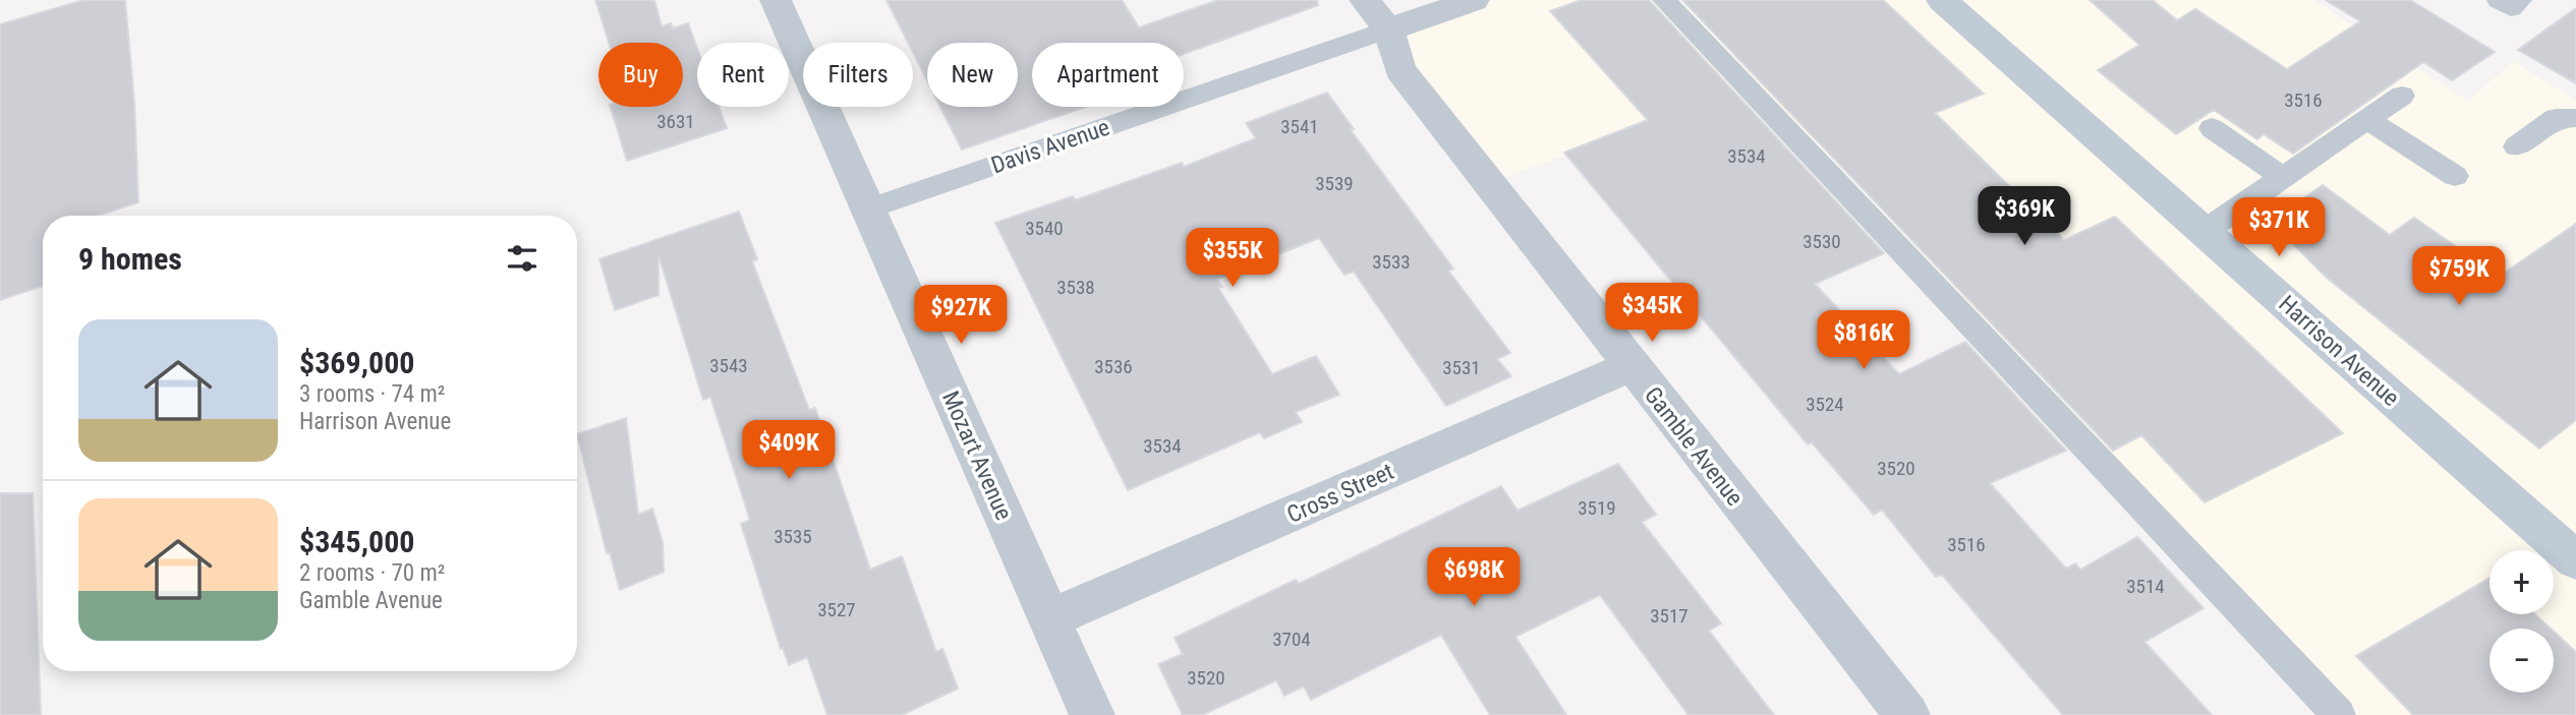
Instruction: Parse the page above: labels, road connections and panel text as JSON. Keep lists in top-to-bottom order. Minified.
{"streets":{"main road":["Harrison Avenue"],"street":["Davis Avenue","Gamble Avenue","Mozart Avenue","Cross Street"]},"crossings":[["Davis Avenue","Gamble Avenue"],["Davis Avenue","Mozart Avenue"],["Gamble Avenue","Cross Street"],["Mozart Avenue","Cross Street"]],"house_numbers":["3516","3631","3541","3534","3539","3540","3530","3533","3538","3543","3536","3531","3524","3534","3520","3519","3535","3516","3514","3527","3517","3704","3520"],"page":{"chip":["Buy","Rent","Filters","New","Apartment"],"price":["$369K","$371K","$355K","$759K","$345K","$927K","$816K","$409K","$698K"],"heading":"9 homes","list":[{"name":"$369,000","note":"3 rooms · 74 m² · Harrison Avenue"},{"name":"$345,000","note":"2 rooms · 70 m² · Gamble Avenue"}],"map_buttons":["+","−"]}}
